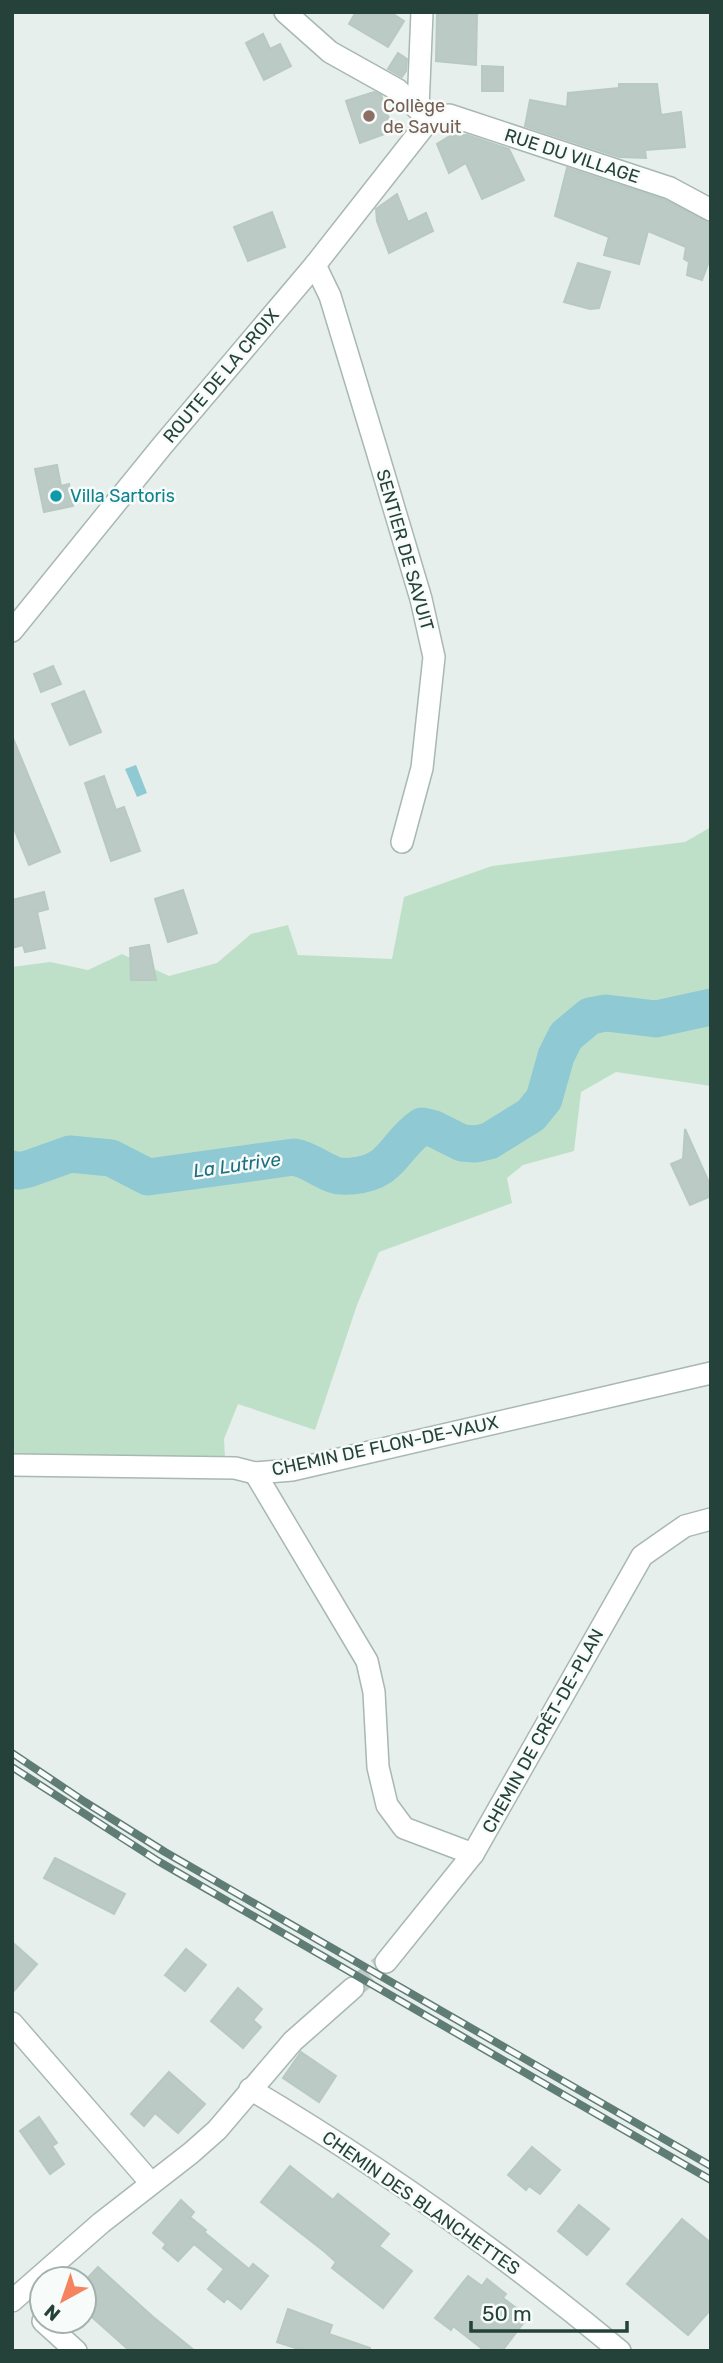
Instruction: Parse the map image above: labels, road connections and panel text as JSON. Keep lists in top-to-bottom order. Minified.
{"streets":{"street":["RUE DU VILLAGE","ROUTE DE LA CROIX","SENTIER DE SAVUIT","CHEMIN DE FLON-DE-VAUX","CHEMIN DE CRÊT-DE-PLAN","CHEMIN DES BLANCHETTES"]},"crossings":[["RUE DU VILLAGE","ROUTE DE LA CROIX"],["ROUTE DE LA CROIX","SENTIER DE SAVUIT"]],"water":["La Lutrive"],"places":["Collège de Savuit","Villa Sartoris"],"scale_bar":"50 m","north":"bottom left"}
